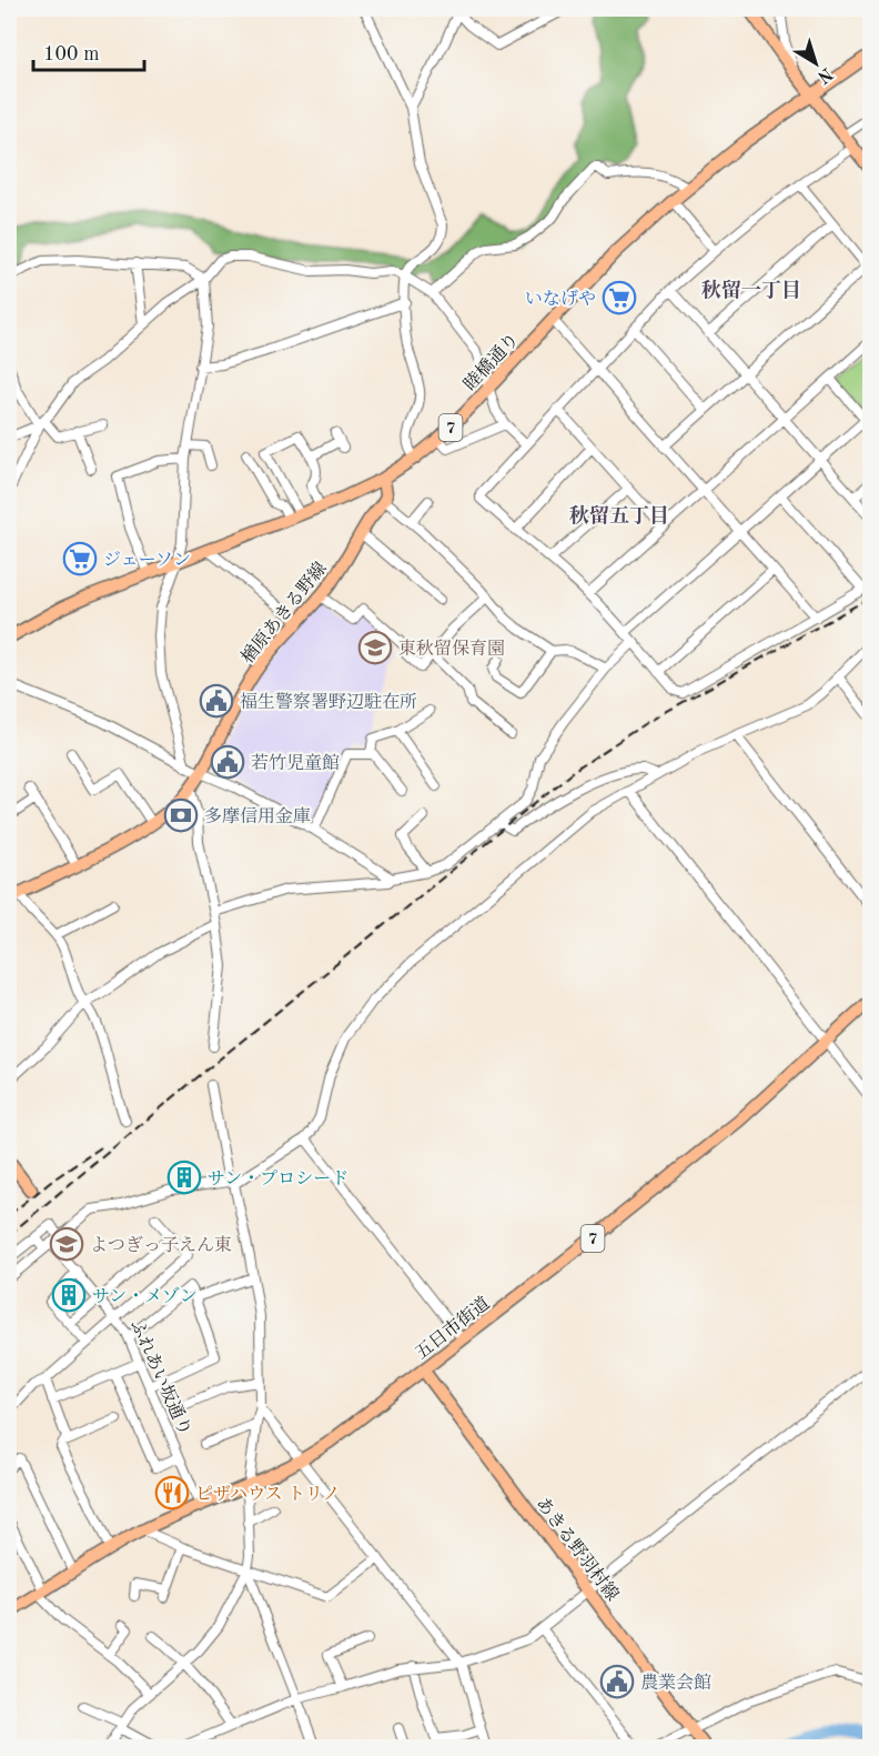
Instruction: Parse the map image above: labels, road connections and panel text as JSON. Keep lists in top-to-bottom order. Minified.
{"streets":{"main road":["睦橋通り","7","楢原あきる野線","五日市街道","あきる野羽村線"],"street":["ふれあい坂通り"]},"crossings":[["五日市街道","ふれあい坂通り"],["五日市街道","あきる野羽村線"]],"districts":["秋留一丁目","秋留五丁目"],"places":{"supermarket":["いなげや","ジェーソン"],"school or university":["東秋留保育園","よつぎっ⼦えん東"],"public building":["福生警察署野辺駐在所","若竹児童館","農業会館"],"bank":["多摩信用金庫"],"building":["サン・プロシード","サン・メゾン"],"restaurant":["ピザハウス トリノ"]},"scale_bar":"100 m","north":"bottom right"}
